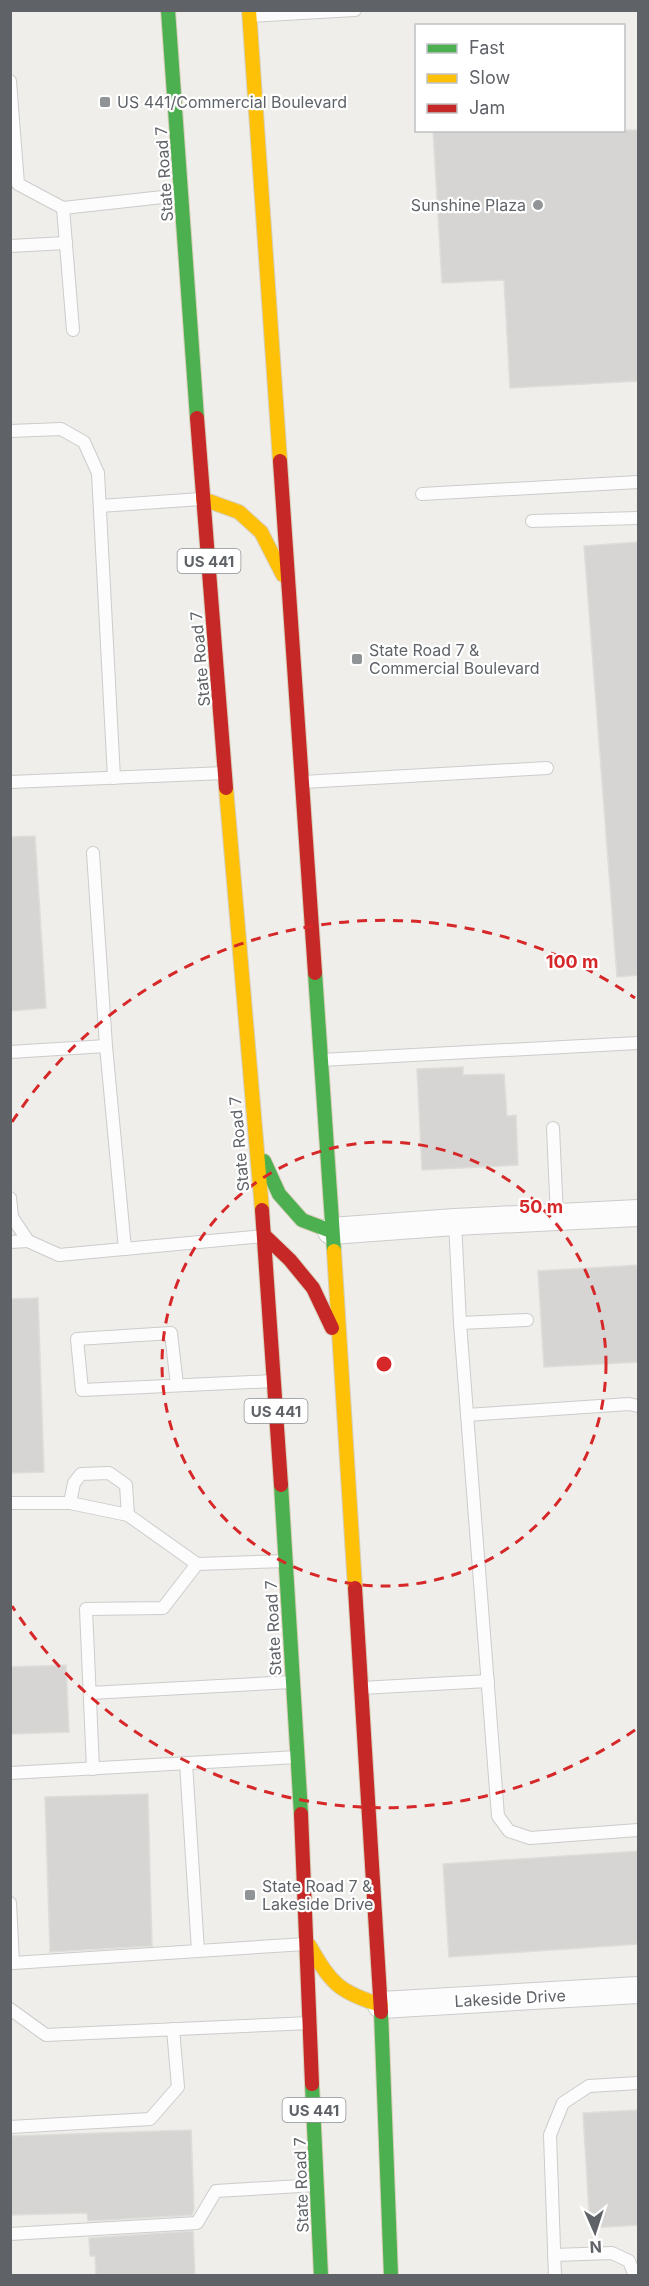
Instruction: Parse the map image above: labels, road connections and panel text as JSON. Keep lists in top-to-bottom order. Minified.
{"streets":{"main road":["State Road 7","US 441"],"street":["Lakeside Drive"]},"places":{"transit":["US 441/Commercial Boulevard","State Road 7 & Commercial Boulevard","State Road 7 & Lakeside Drive"],"other":["Sunshine Plaza"]},"legend":["Fast","Slow","Jam"],"north":"bottom","rings":["100 m","50 m"]}
